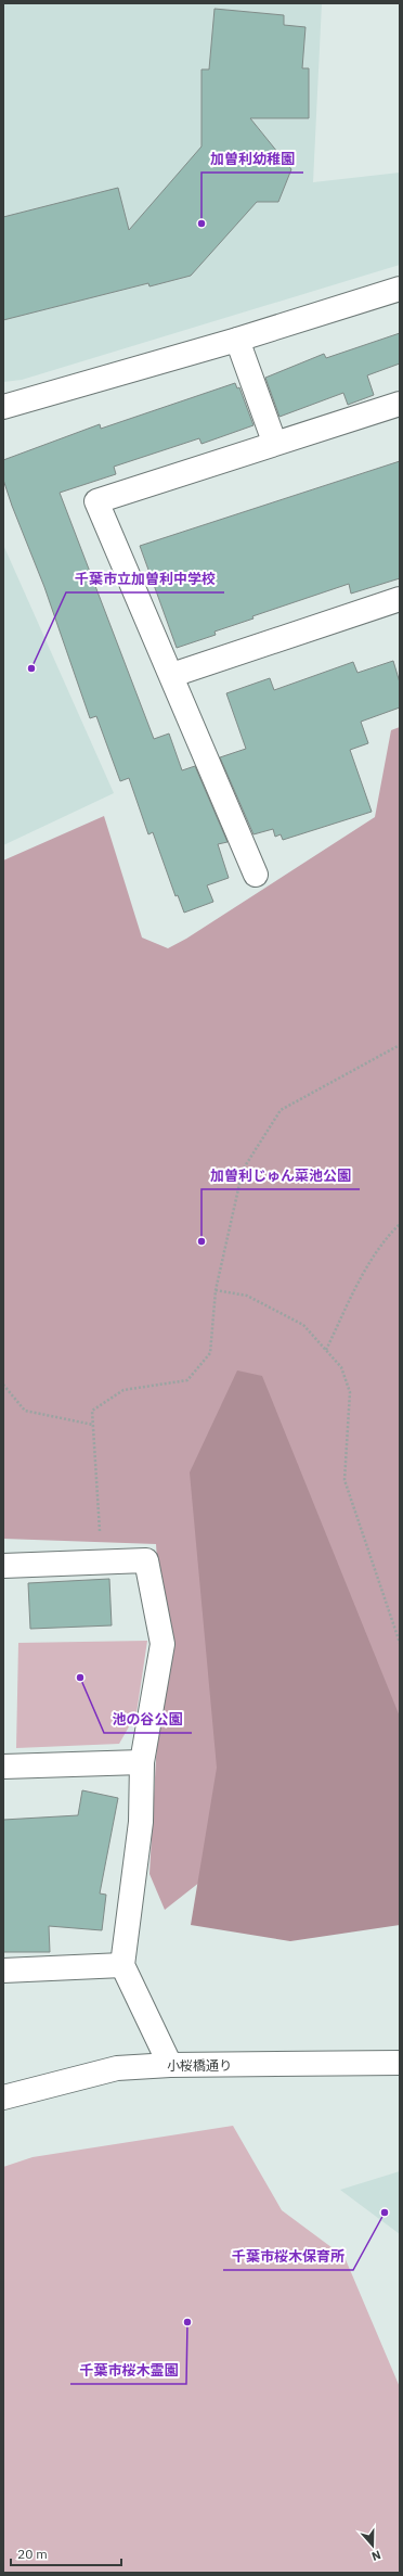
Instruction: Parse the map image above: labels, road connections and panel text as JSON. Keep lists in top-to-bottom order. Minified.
{"streets":{"street":["小桜橋通り"]},"places":["加曽利幼稚園","千葉市立加曽利中学校","加曽利じゅん菜池公園","池の谷公園","千葉市桜木保育所","千葉市桜木霊園"],"scale_bar":"20 m","north":"bottom"}
